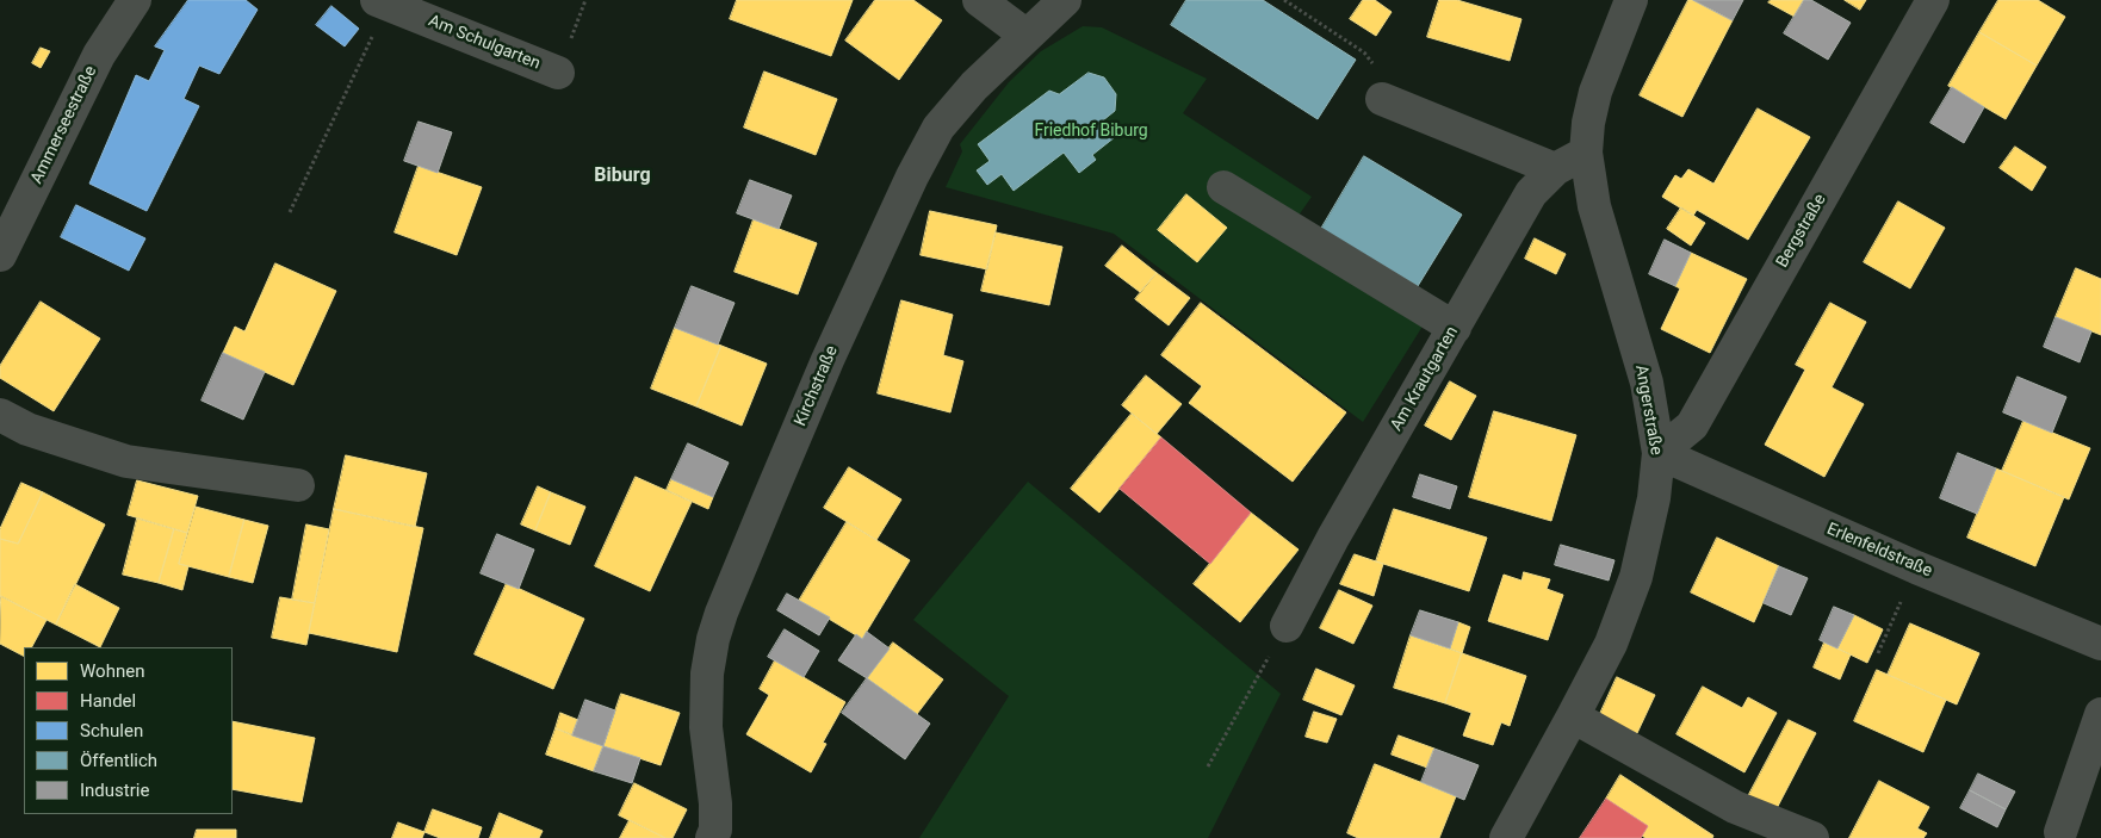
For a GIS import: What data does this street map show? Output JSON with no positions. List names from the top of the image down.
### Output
{
  "streets": {
    "street": [
      "Am Schulgarten",
      "Ammerseestraße",
      "Bergstraße",
      "Am Krautgarten",
      "Kirchstraße",
      "Angerstraße",
      "Erlenfeldstraße"
    ]
  },
  "crossings": [
    ["Bergstraße", "Angerstraße"],
    ["Bergstraße", "Erlenfeldstraße"],
    ["Am Krautgarten", "Angerstraße"],
    ["Angerstraße", "Erlenfeldstraße"]
  ],
  "districts": ["Biburg"],
  "parks": ["Friedhof Biburg"],
  "legend": [
    "Wohnen",
    "Handel",
    "Schulen",
    "Öffentlich",
    "Industrie"
  ]
}
